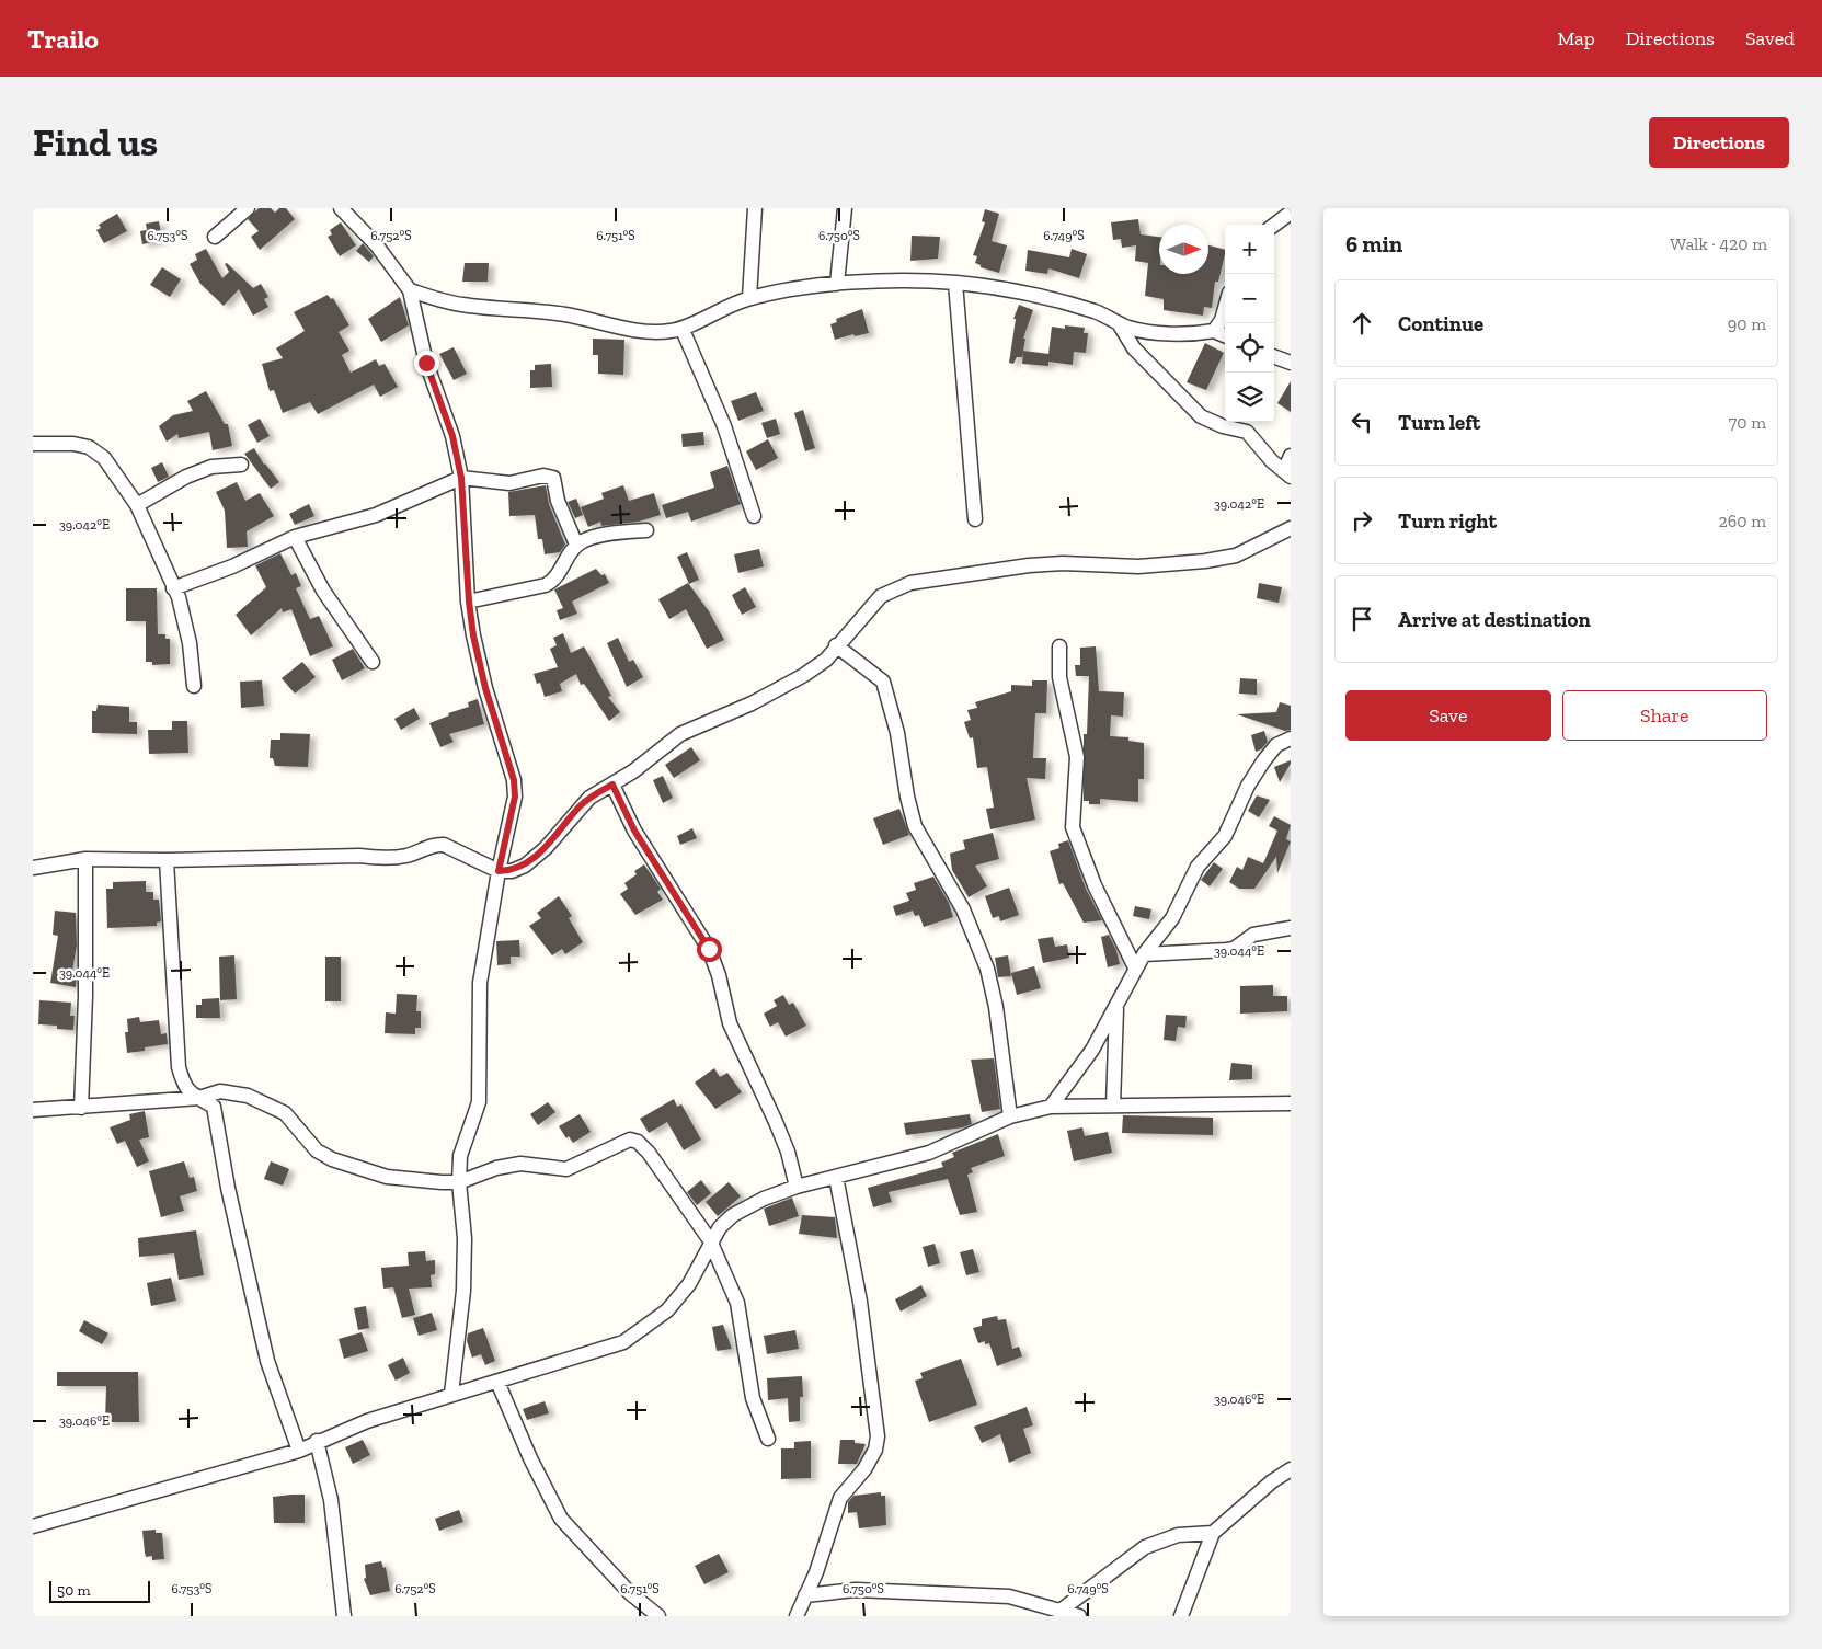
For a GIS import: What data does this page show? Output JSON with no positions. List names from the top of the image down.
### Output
{
  "scale_bar": "50 m",
  "north": "right",
  "page": {
    "header": "Trailo",
    "nav": ["Map", "Directions", "Saved"],
    "buttons": [
      "Directions",
      ["Save", "Share"]
    ],
    "title": "Find us",
    "heading": ["6 min", "Walk · 420 m"],
    "map_buttons": ["+", "−"],
    "list": [
      ["Continue", "90 m"],
      ["Turn left", "70 m"],
      ["Turn right", "260 m"],
      "Arrive at destination"
    ],
    "scale": "50 m"
  },
  "coordinates": [
    "6.753°S",
    "6.752°S",
    "6.751°S",
    "6.750°S",
    "6.749°S",
    "39.042°E",
    "39.044°E",
    "39.046°E"
  ]
}
